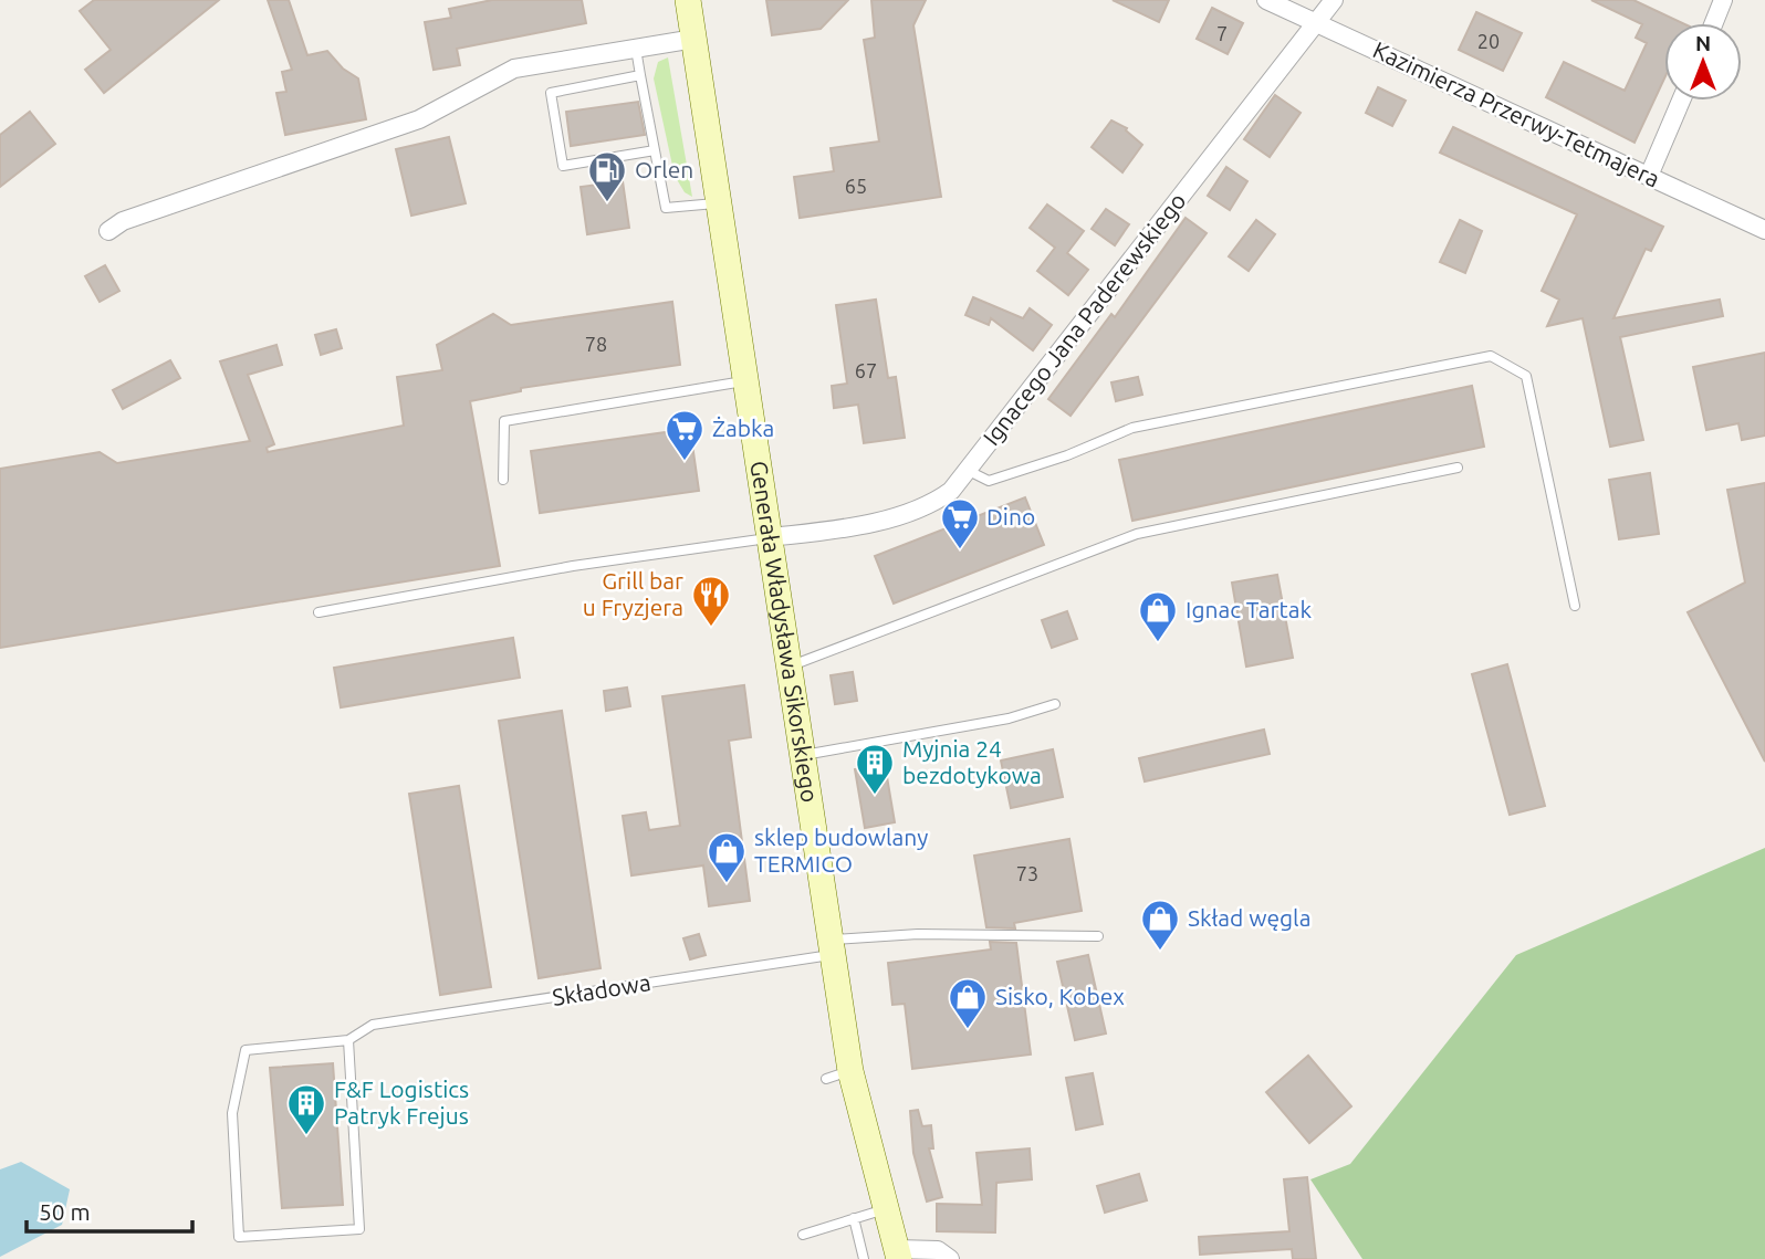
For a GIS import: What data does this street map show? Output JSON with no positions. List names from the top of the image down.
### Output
{
  "streets": {
    "main road": ["Generała Władysława Sikorskiego"],
    "street": ["Kazimierza Przerwy-Tetmajera", "Ignacego Jana Paderewskiego"],
    "lane": ["Składowa"]
  },
  "crossings": [
    ["Kazimierza Przerwy-Tetmajera", "Ignacego Jana Paderewskiego"],
    ["Ignacego Jana Paderewskiego", "Generała Władysława Sikorskiego"],
    ["Generała Władysława Sikorskiego", "Składowa"]
  ],
  "places": {
    "fuel station": ["Orlen"],
    "supermarket": ["Żabka", "Dino"],
    "restaurant": ["Grill bar u Fryzjera"],
    "shop": [
      "Ignac Tartak",
      "sklep budowlany TERMICO",
      "Skład węgla",
      "Sisko, Kobex"
    ],
    "building": ["Myjnia 24 bezdotykowa", "F&F Logistics Patryk Frejus"]
  },
  "house_numbers": [
    "7",
    "20",
    "65",
    "78",
    "67",
    "73"
  ],
  "scale_bar": "50 m",
  "north": "top"
}
